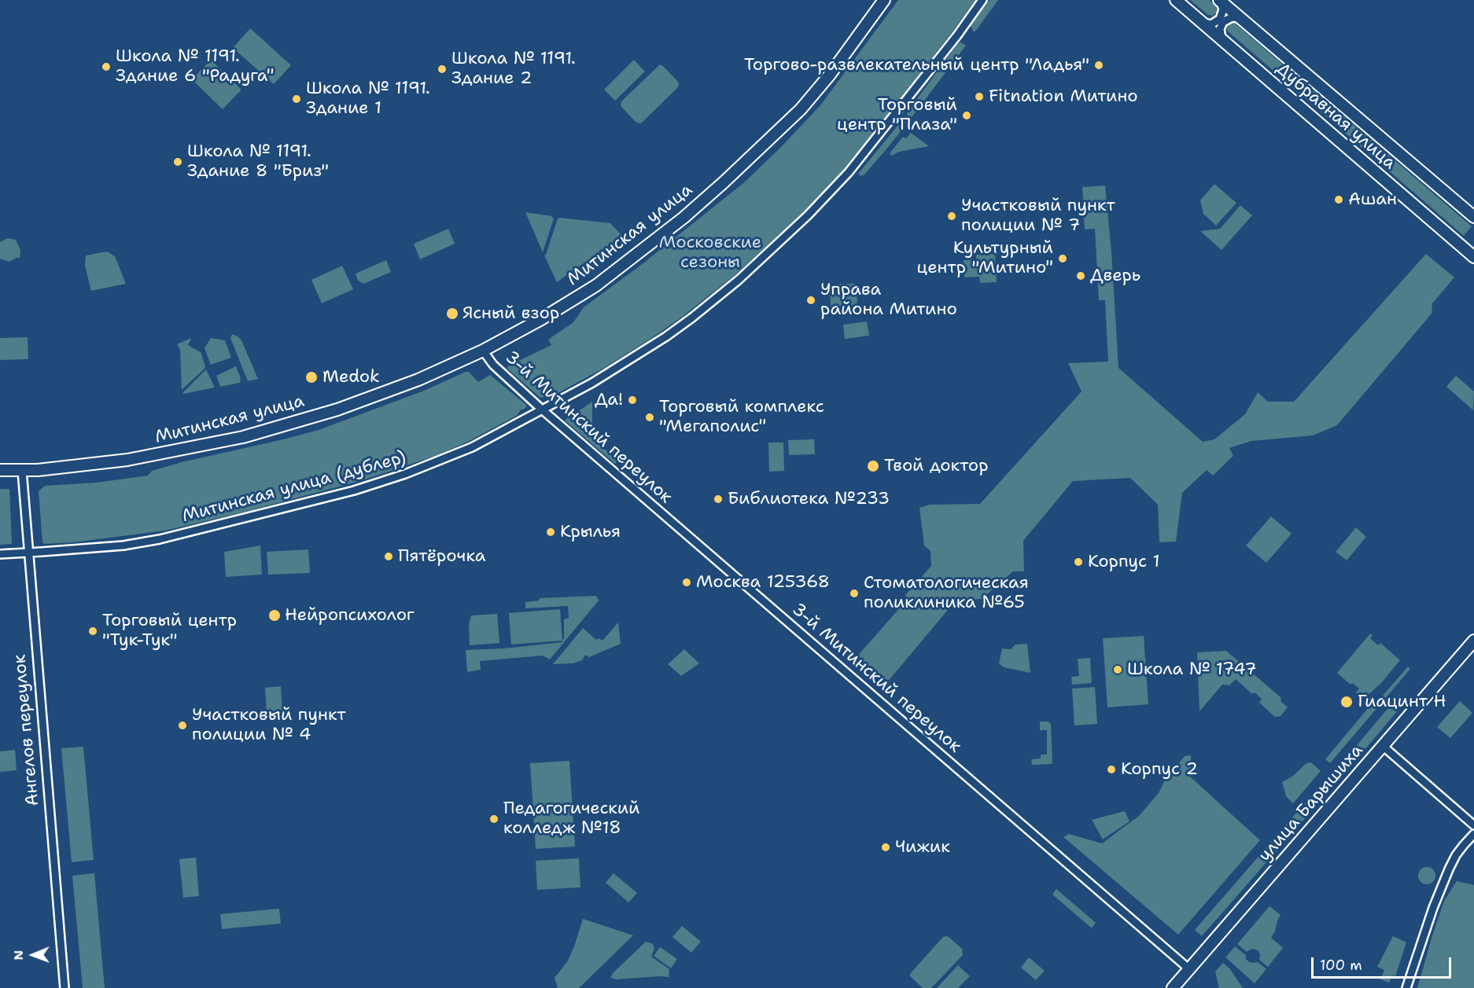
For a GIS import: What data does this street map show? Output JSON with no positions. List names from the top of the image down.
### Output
{
  "streets": {
    "main road": ["Дубравная улица", "Митинская улица", "улица Барышиха"],
    "street": ["3-й Митинский переулок", "Митинская улица (дублер)", "Ангелов переулок"]
  },
  "crossings": [
    ["Митинская улица", "3-й Митинский переулок"],
    ["Митинская улица", "Ангелов переулок"],
    ["3-й Митинский переулок", "Митинская улица (дублер)"],
    ["3-й Митинский переулок", "улица Барышиха"],
    ["Митинская улица (дублер)", "Ангелов переулок"]
  ],
  "parks": ["Московские сезоны"],
  "places": [
    "Торгово-развлекательный центр \"Ладья\"",
    "Школа № 1191. Здание 6 \"Радуга\"",
    "Школа № 1191. Здание 2",
    "Fitnation Митино",
    "Школа № 1191. Здание 1",
    "Торговый центр \"Плаза\"",
    "Школа № 1191. Здание 8 \"Бриз\"",
    "Ашан",
    "Участковый пункт полиции № 7",
    "Культурный центр \"Митино\"",
    "Дверь",
    "Управа района Митино",
    "Ясный взор",
    "Medok",
    "Да!",
    "Торговый комплекс \"Мегаполис\"",
    "Твой доктор",
    "Библиотека №233",
    "Крылья",
    "Пятёрочка",
    "Корпус 1",
    "Москва 125368",
    "Стоматологическая поликлиника №65",
    "Нейропсихолог",
    "Торговый центр \"Тук-Тук\"",
    "Школа № 1747",
    "Гиацинт Н",
    "Участковый пункт полиции № 4",
    "Корпус 2",
    "Педагогический колледж №18",
    "Чижик"
  ],
  "scale_bar": "100 m",
  "north": "left"
}
